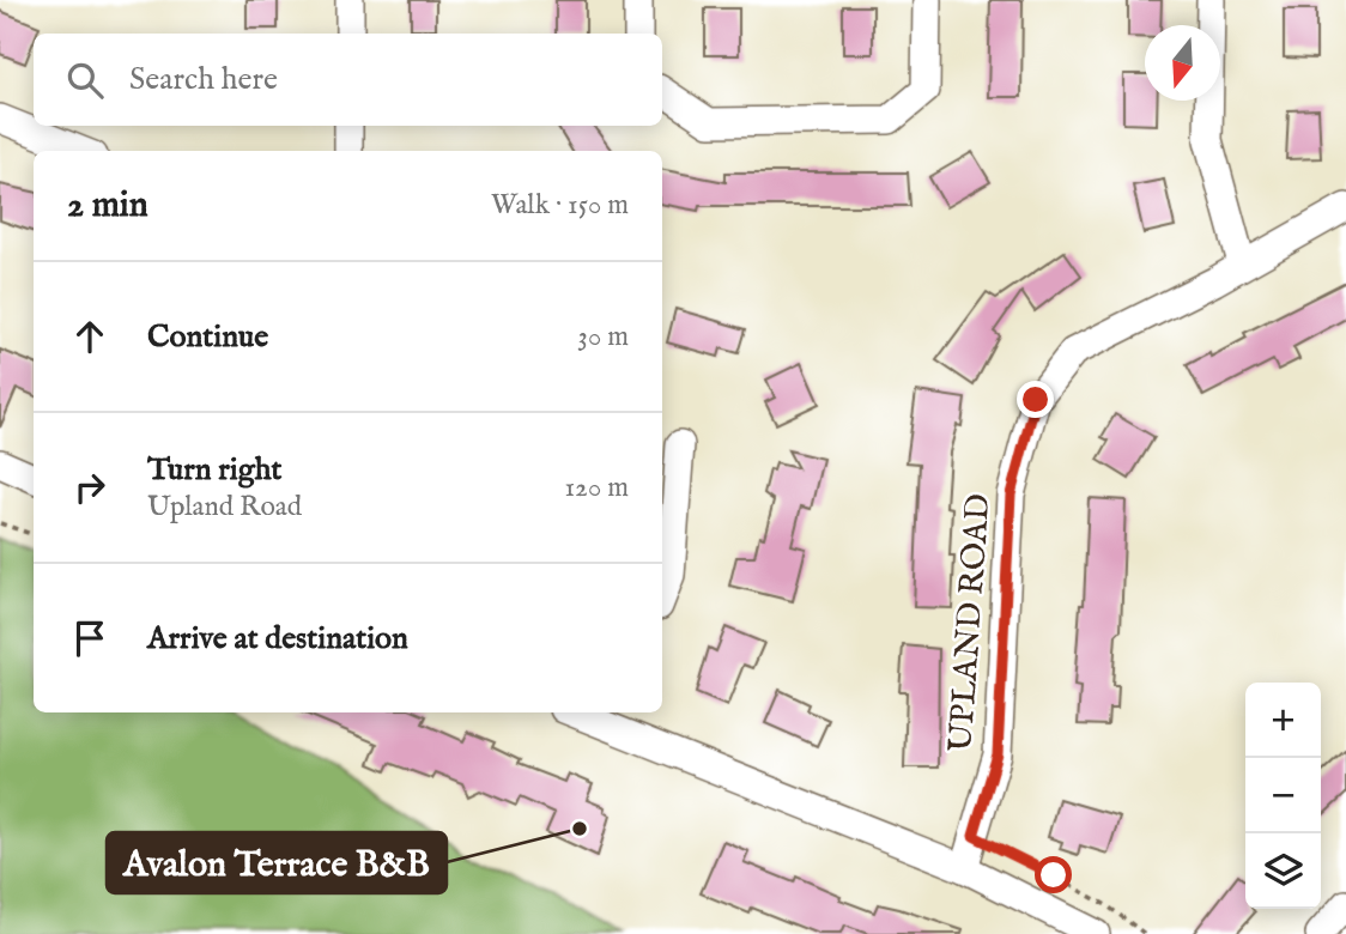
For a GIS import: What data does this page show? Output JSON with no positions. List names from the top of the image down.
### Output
{
  "streets": {
    "street": ["UPLAND ROAD"]
  },
  "places": ["Avalon Terrace B&B"],
  "north": "bottom",
  "page": {
    "search": "Search here",
    "heading": ["2 min", "Walk · 150 m"],
    "list": [
      ["Continue", "30 m"],
      ["Turn right", "Upland Road", "120 m"],
      "Arrive at destination"
    ],
    "map_buttons": ["+", "−"]
  }
}
